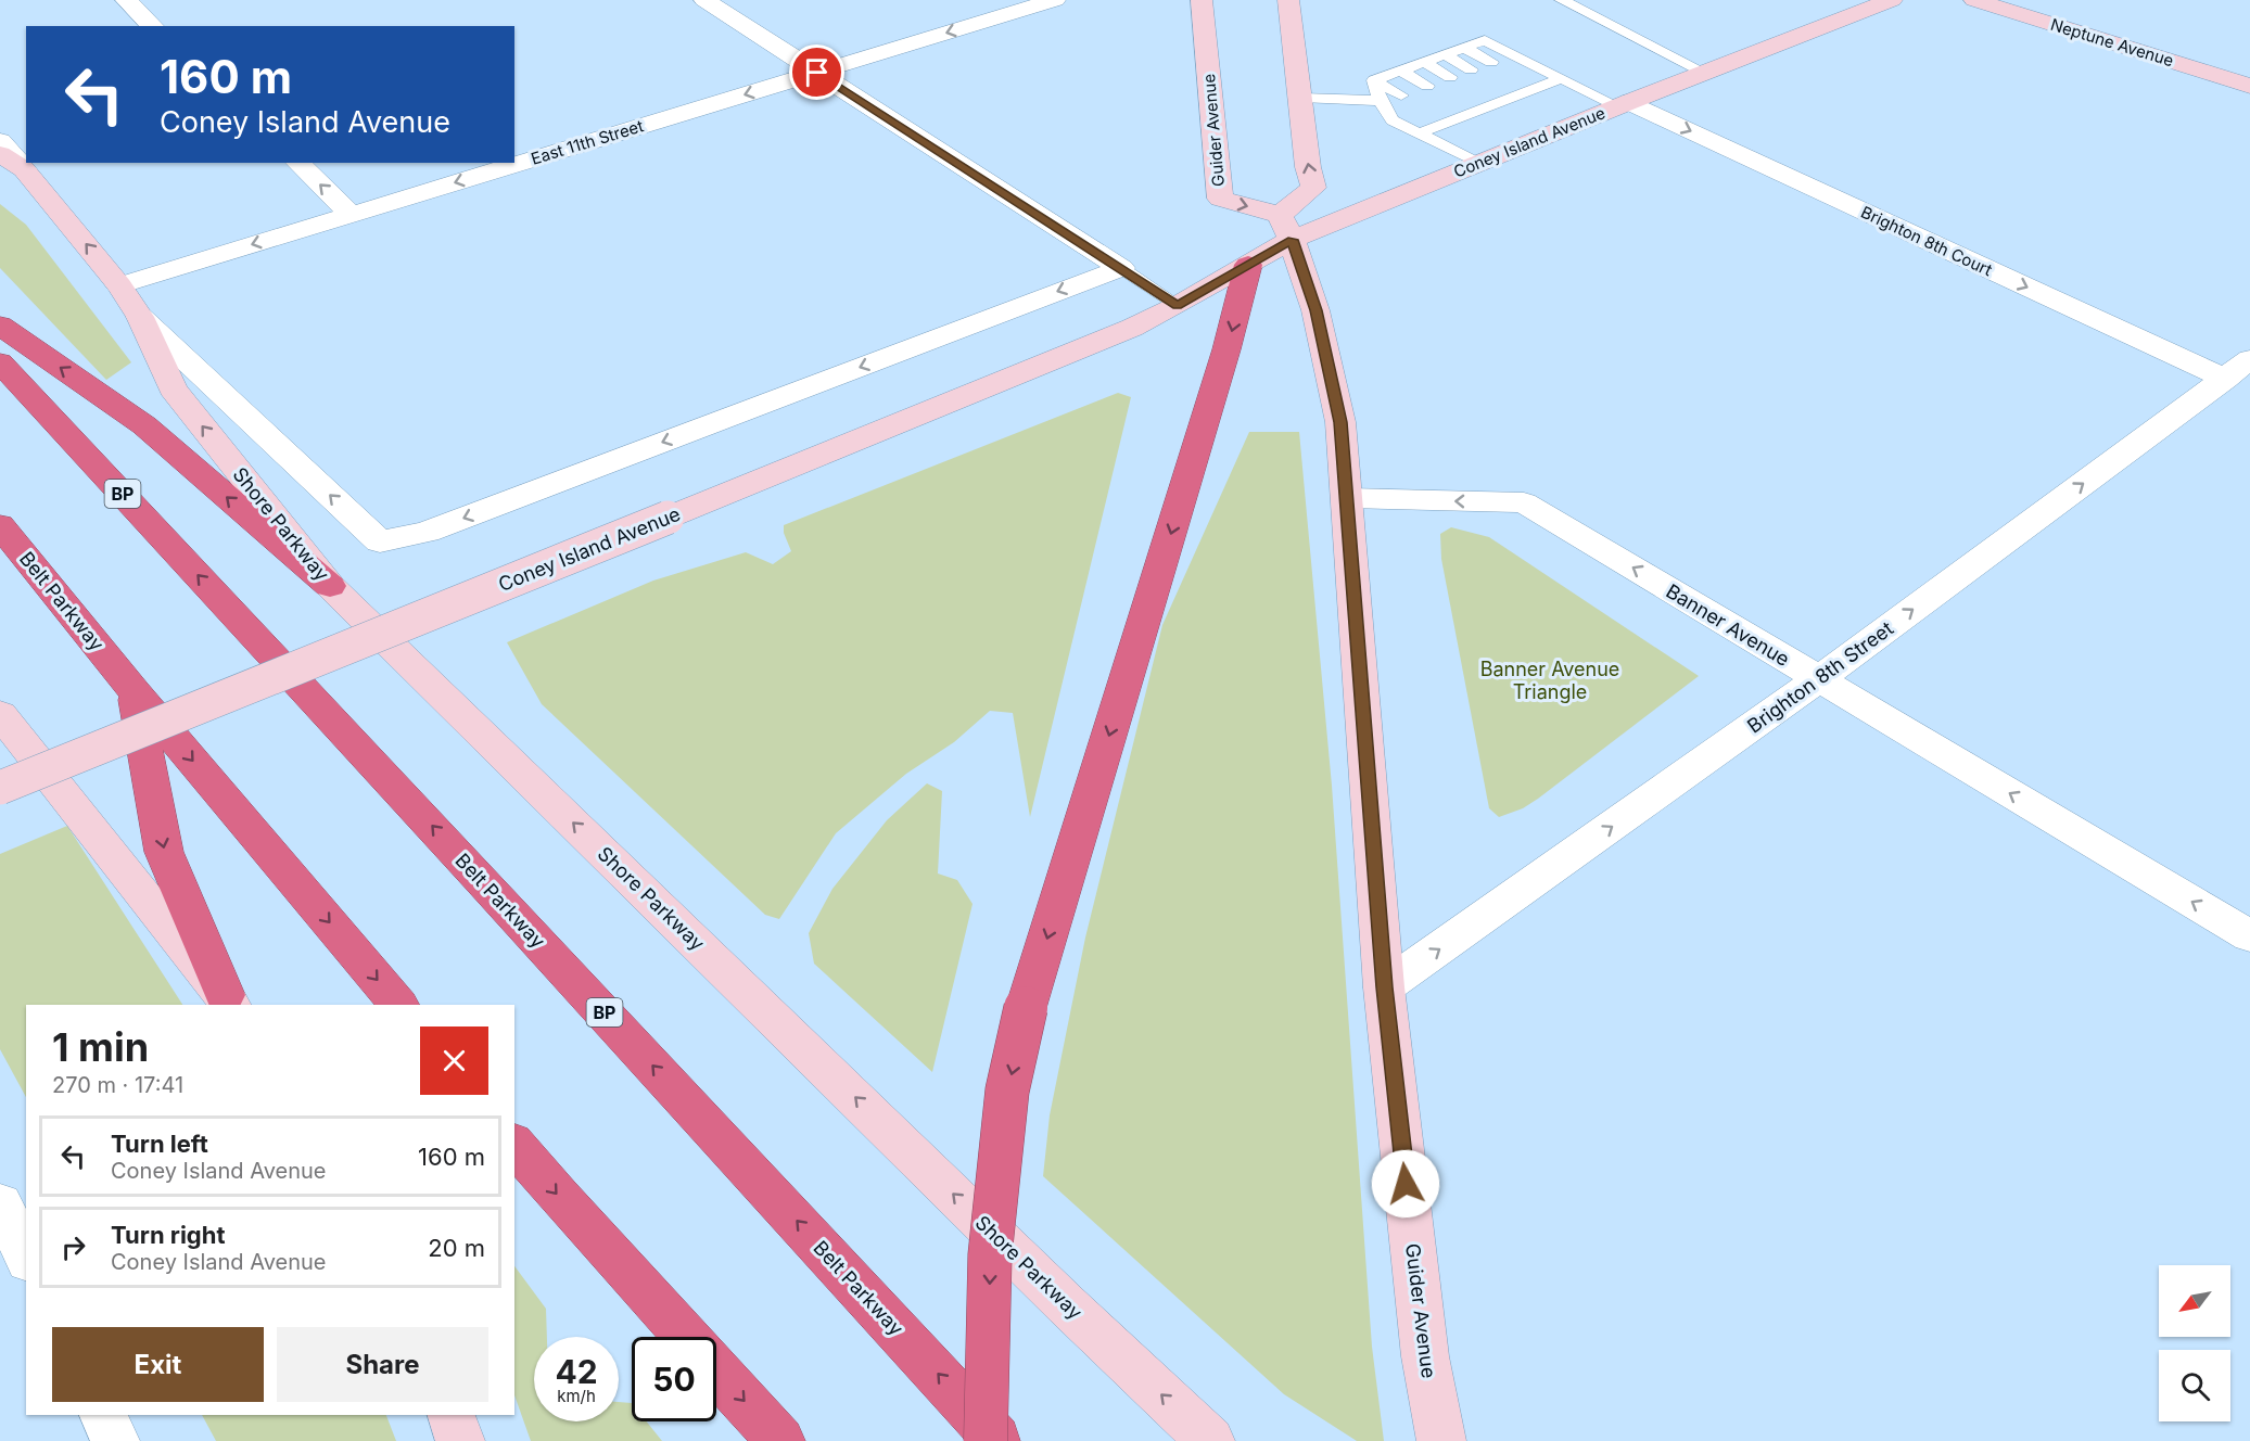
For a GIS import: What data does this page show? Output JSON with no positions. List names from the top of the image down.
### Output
{
  "streets": {
    "highway": ["BP", "Belt Parkway"],
    "main road": [
      "Neptune Avenue",
      "Guider Avenue",
      "Coney Island Avenue",
      "Shore Parkway"
    ],
    "street": [
      "East 11th Street",
      "Brighton 8th Court",
      "Banner Avenue",
      "Brighton 8th Street"
    ]
  },
  "crossings": [
    ["Guider Avenue", "Coney Island Avenue"],
    ["Guider Avenue", "Banner Avenue"],
    ["Guider Avenue", "Brighton 8th Street"],
    ["East 11th Street", "Shore Parkway"],
    ["Coney Island Avenue", "Brighton 8th Court"],
    ["Brighton 8th Court", "Brighton 8th Street"],
    ["Banner Avenue", "Brighton 8th Street"]
  ],
  "one_way": [
    "East 11th Street",
    "Brighton 8th Court",
    "Shore Parkway",
    "Banner Avenue",
    "Brighton 8th Street"
  ],
  "parks": ["Banner Avenue Triangle"],
  "north": "bottom left",
  "page": {
    "turn": ["160 m", "Coney Island Avenue"],
    "heading": ["1 min", "270 m · 17:41"],
    "list": [
      {
        "name": "Turn left",
        "note": "Coney Island Avenue",
        "value": "160 m"
      },
      {
        "name": "Turn right",
        "note": "Coney Island Avenue",
        "value": "20 m"
      }
    ],
    "buttons": ["Exit", "Share"],
    "speed": "42 km/h",
    "limit": "50"
  }
}
